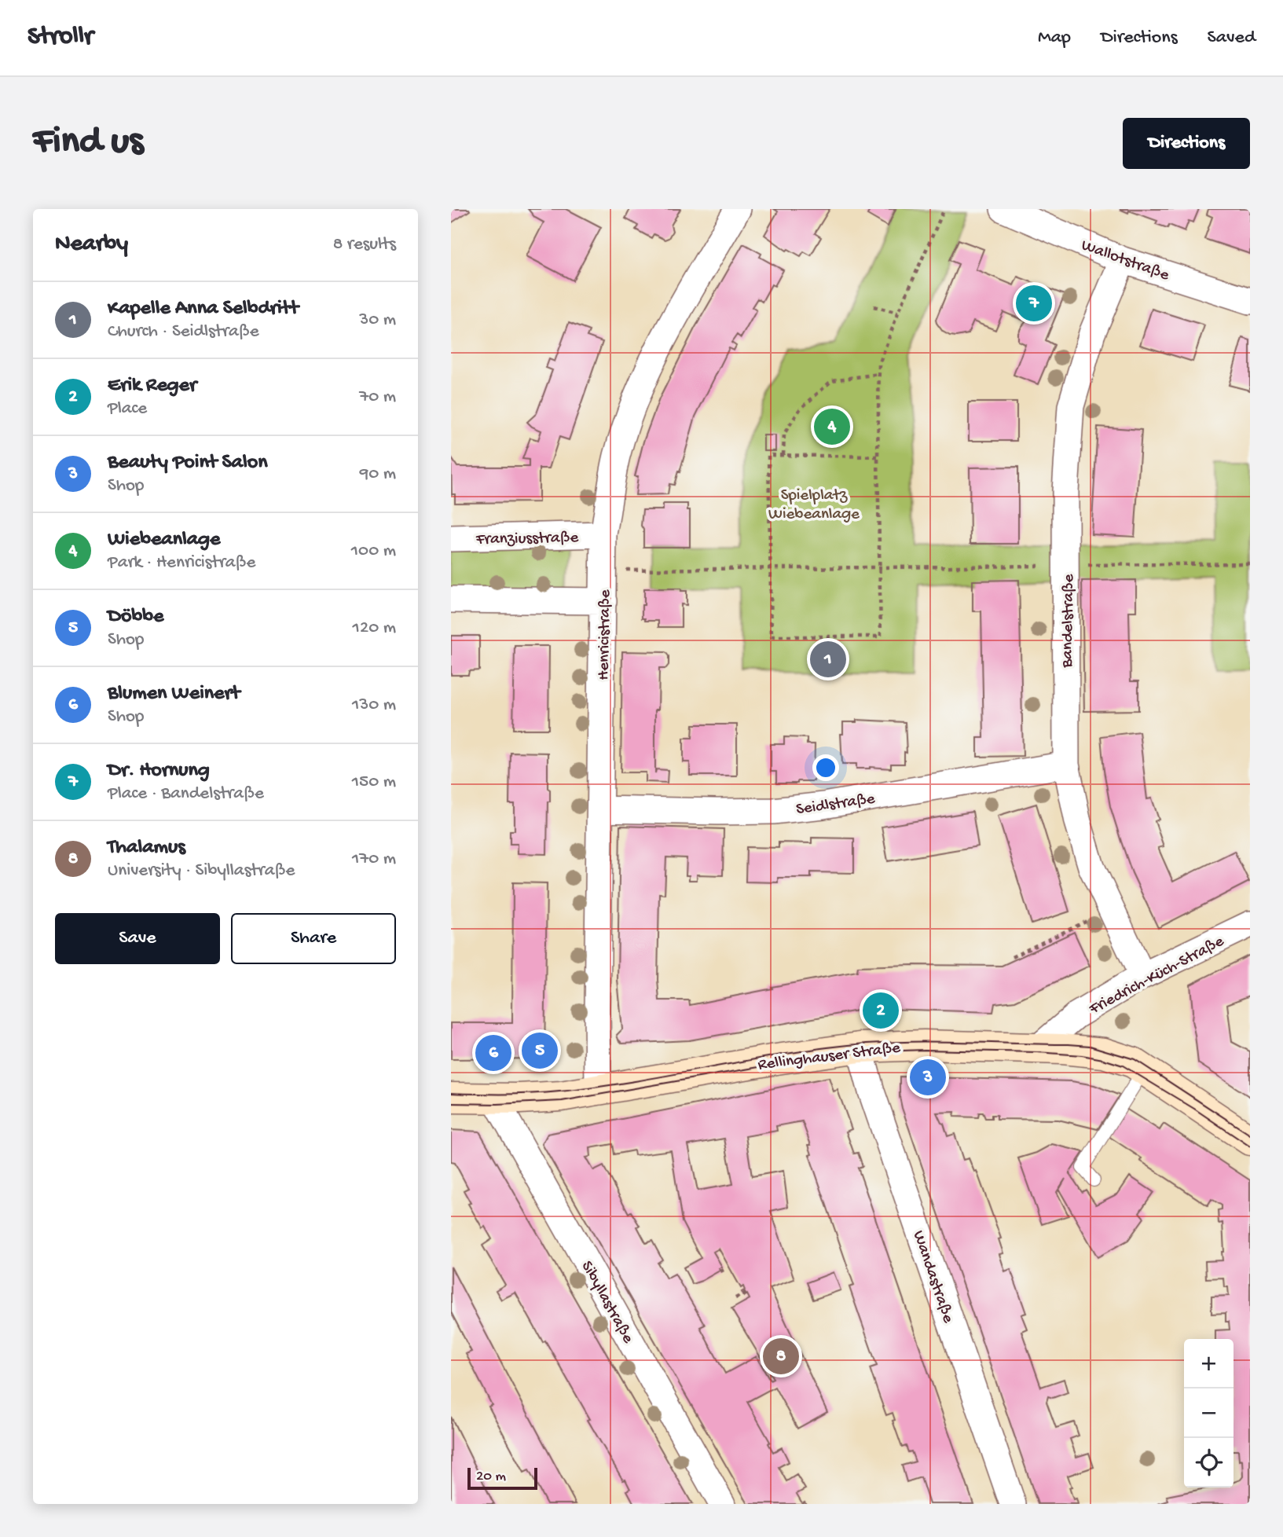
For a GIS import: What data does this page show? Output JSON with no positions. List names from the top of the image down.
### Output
{
  "streets": {
    "main road": ["Rellinghauser Straße"],
    "street": [
      "Wallotstraße",
      "Franziusstraße",
      "Bandelstraße",
      "Henricistraße",
      "Seidlstraße",
      "Friedrich-Küch-Straße",
      "Wandastraße",
      "Sibyllastraße"
    ]
  },
  "crossings": [
    ["Wallotstraße", "Bandelstraße"],
    ["Franziusstraße", "Henricistraße"],
    ["Bandelstraße", "Seidlstraße"],
    ["Bandelstraße", "Friedrich-Küch-Straße"],
    ["Henricistraße", "Seidlstraße"],
    ["Henricistraße", "Rellinghauser Straße"],
    ["Friedrich-Küch-Straße", "Rellinghauser Straße"],
    ["Rellinghauser Straße", "Wandastraße"],
    ["Rellinghauser Straße", "Sibyllastraße"]
  ],
  "parks": ["Spielplatz Wiebeanlage"],
  "scale_bar": "20 m",
  "page": {
    "header": "Strollr",
    "nav": ["Map", "Directions", "Saved"],
    "buttons": [
      "Directions",
      ["Save", "Share"]
    ],
    "title": "Find us",
    "heading": ["Nearby", "8 results"],
    "list": [
      {
        "mark": "1",
        "name": "Kapelle Anna Selbdritt",
        "note": "Church · Seidlstraße",
        "value": "30 m"
      },
      {
        "mark": "2",
        "name": "Erik Reger",
        "note": "Place",
        "value": "70 m"
      },
      {
        "mark": "3",
        "name": "Beauty Point Salon",
        "note": "Shop",
        "value": "90 m"
      },
      {
        "mark": "4",
        "name": "Wiebeanlage",
        "note": "Park · Henricistraße",
        "value": "100 m"
      },
      {
        "mark": "5",
        "name": "Döbbe",
        "note": "Shop",
        "value": "120 m"
      },
      {
        "mark": "6",
        "name": "Blumen Weinert",
        "note": "Shop",
        "value": "130 m"
      },
      {
        "mark": "7",
        "name": "Dr. Hornung",
        "note": "Place · Bandelstraße",
        "value": "150 m"
      },
      {
        "mark": "8",
        "name": "Thalamus",
        "note": "University · Sibyllastraße",
        "value": "170 m"
      }
    ],
    "pins": [
      "7",
      "4",
      "1",
      "2",
      "5",
      "6",
      "3",
      "8"
    ],
    "map_buttons": ["+", "−"],
    "scale": "20 m"
  }
}
